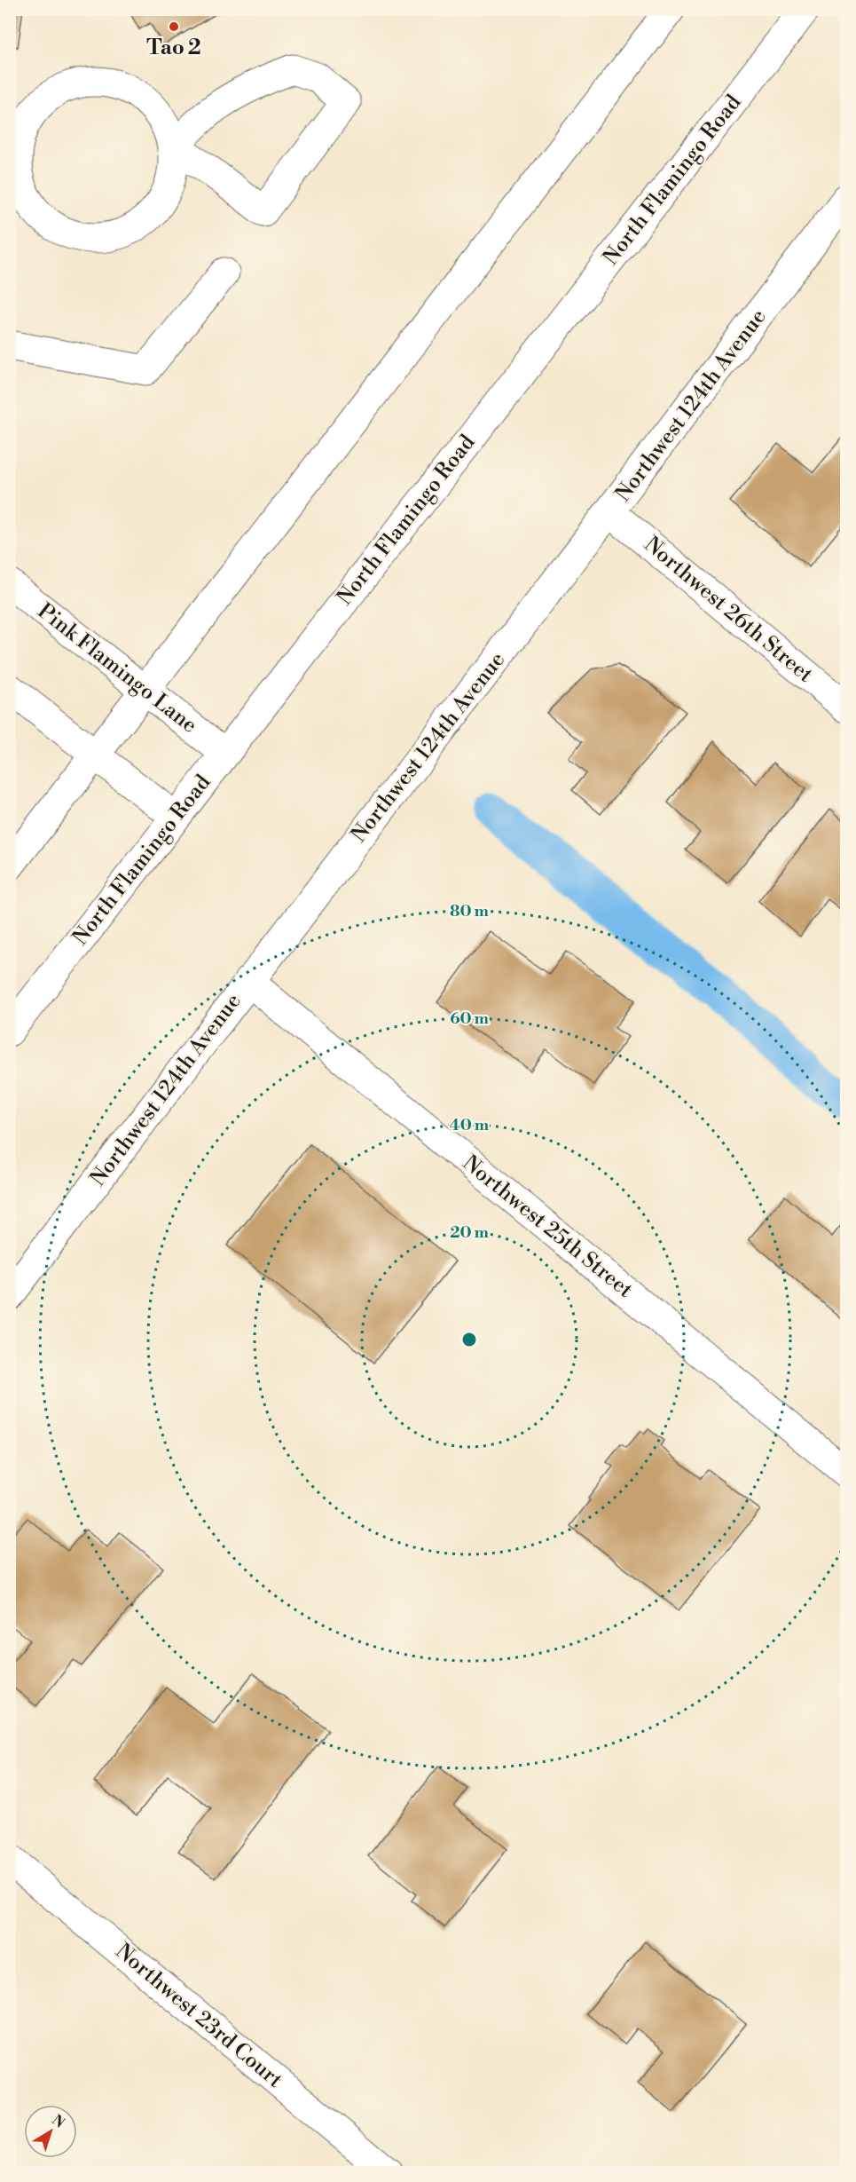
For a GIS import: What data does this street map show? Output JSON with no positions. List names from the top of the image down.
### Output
{
  "streets": {
    "main road": [
      "North Flamingo Road",
      "Northwest 124th Avenue",
      "Northwest 26th Street",
      "Pink Flamingo Lane",
      "Northwest 25th Street",
      "Northwest 23rd Court"
    ]
  },
  "crossings": [
    ["North Flamingo Road", "Pink Flamingo Lane"],
    ["Northwest 124th Avenue", "Northwest 26th Street"],
    ["Northwest 124th Avenue", "Northwest 25th Street"]
  ],
  "places": ["Tao 2"],
  "north": "top right",
  "rings": [
    "80 m",
    "60 m",
    "40 m",
    "20 m"
  ]
}
